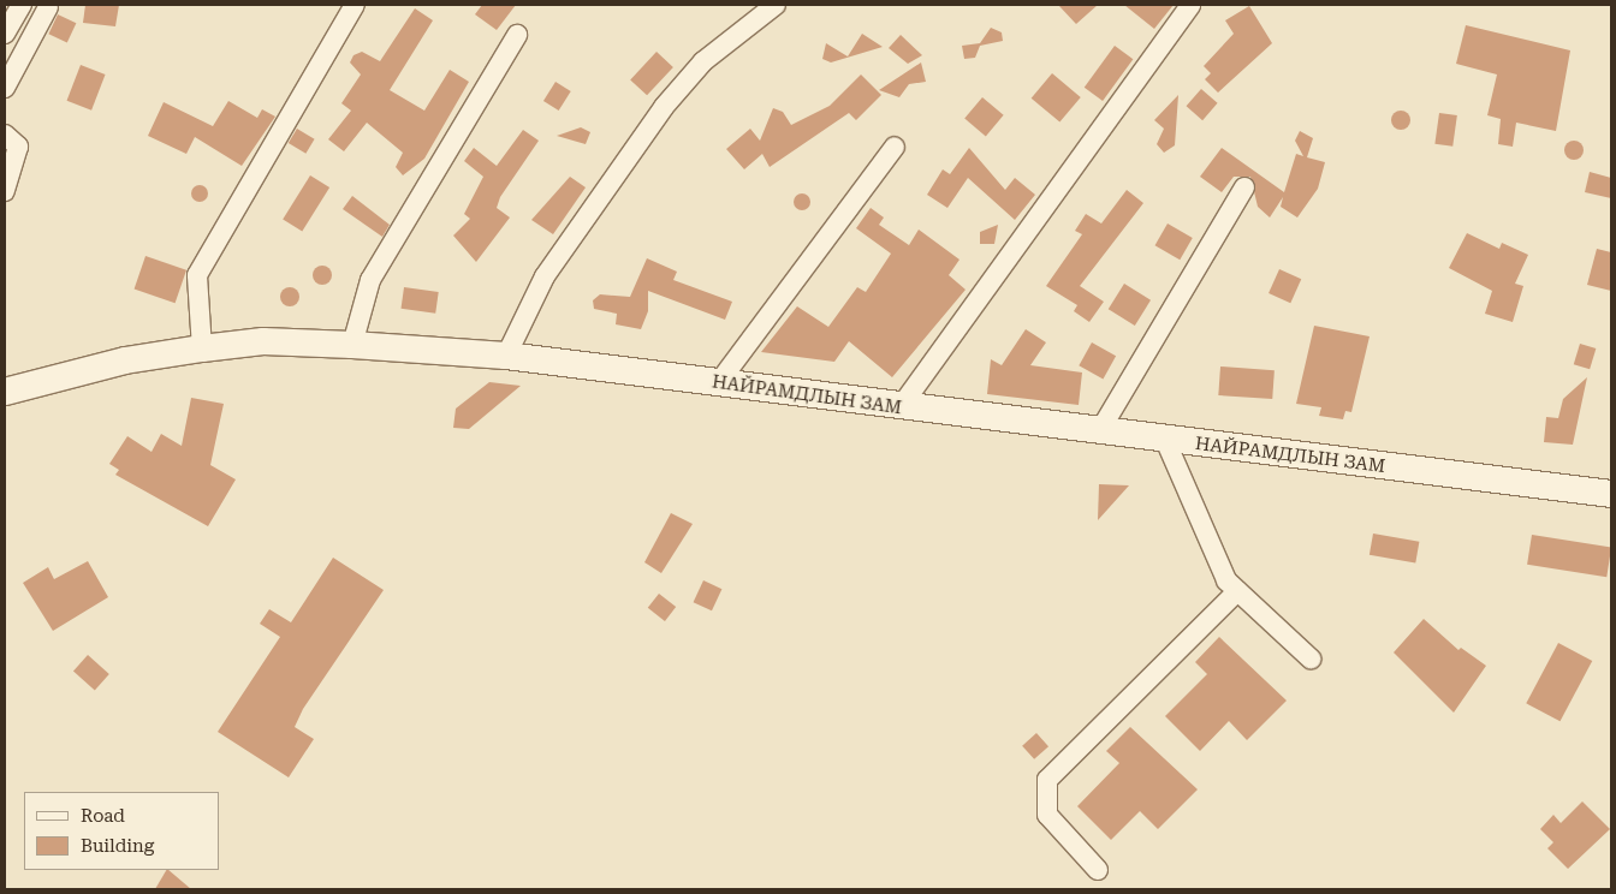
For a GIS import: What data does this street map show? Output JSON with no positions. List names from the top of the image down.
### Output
{
  "streets": {
    "main road": ["НАЙРАМДЛЫН ЗАМ"]
  },
  "legend": ["Road", "Building"]
}
